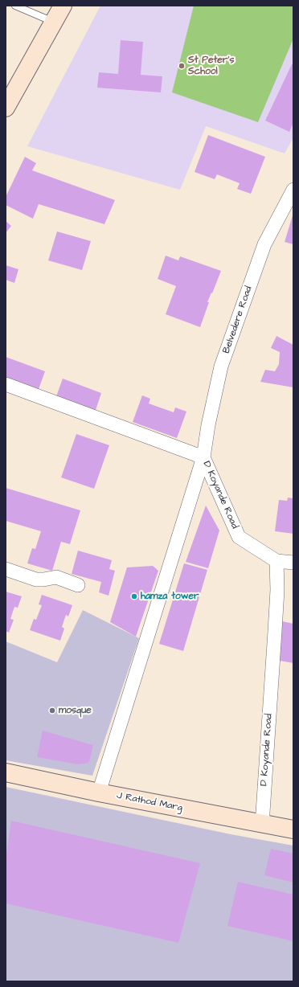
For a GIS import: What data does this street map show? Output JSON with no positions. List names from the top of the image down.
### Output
{
  "streets": {
    "street": ["Belvedere Road", "D Koyande Road", "J Rathod Marg"]
  },
  "crossings": [
    ["Belvedere Road", "D Koyande Road"],
    ["D Koyande Road", "J Rathod Marg"]
  ],
  "places": ["St Peter's School", "hamza tower", "mosque"]
}
